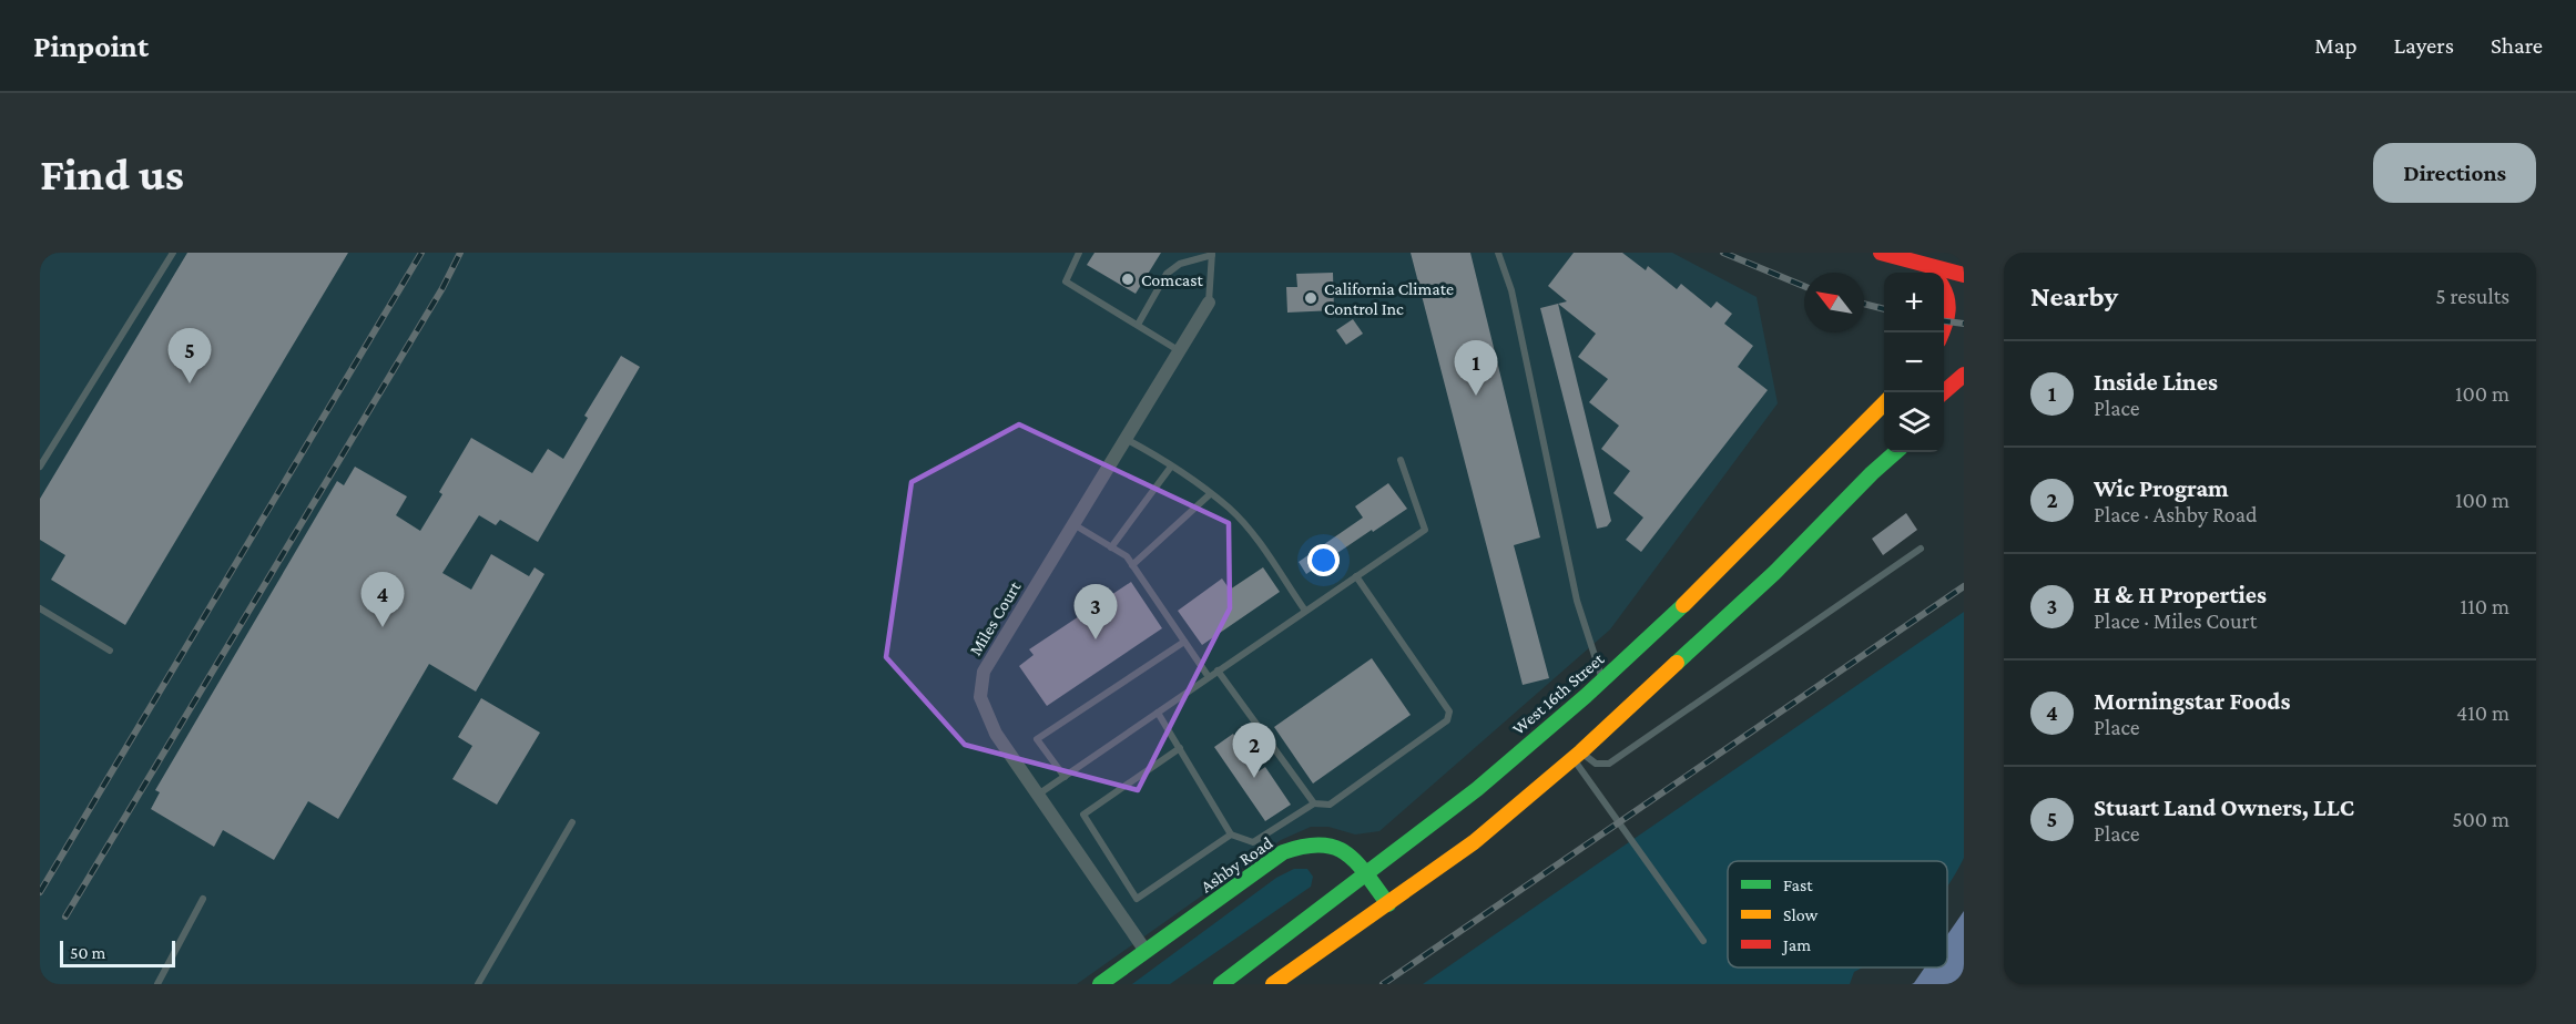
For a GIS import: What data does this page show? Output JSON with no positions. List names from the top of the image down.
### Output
{
  "streets": {
    "main road": ["West 16th Street", "Ashby Road"],
    "street": ["Miles Court"]
  },
  "crossings": [
    ["Miles Court", "Ashby Road"],
    ["West 16th Street", "Ashby Road"]
  ],
  "places": ["Comcast", "California Climate Control Inc"],
  "legend": ["Fast", "Slow", "Jam"],
  "scale_bar": "50 m",
  "north": "top left",
  "page": {
    "header": "Pinpoint",
    "nav": ["Map", "Layers", "Share"],
    "buttons": "Directions",
    "title": "Find us",
    "heading": ["Nearby", "5 results"],
    "map_buttons": ["+", "−"],
    "pins": [
      "5",
      "1",
      "4",
      "3",
      "2"
    ],
    "list": [
      {
        "mark": "1",
        "name": "Inside Lines",
        "note": "Place",
        "value": "100 m"
      },
      {
        "mark": "2",
        "name": "Wic Program",
        "note": "Place · Ashby Road",
        "value": "100 m"
      },
      {
        "mark": "3",
        "name": "H & H Properties",
        "note": "Place · Miles Court",
        "value": "110 m"
      },
      {
        "mark": "4",
        "name": "Morningstar Foods",
        "note": "Place",
        "value": "410 m"
      },
      {
        "mark": "5",
        "name": "Stuart Land Owners, LLC",
        "note": "Place",
        "value": "500 m"
      }
    ],
    "scale": "50 m"
  }
}
